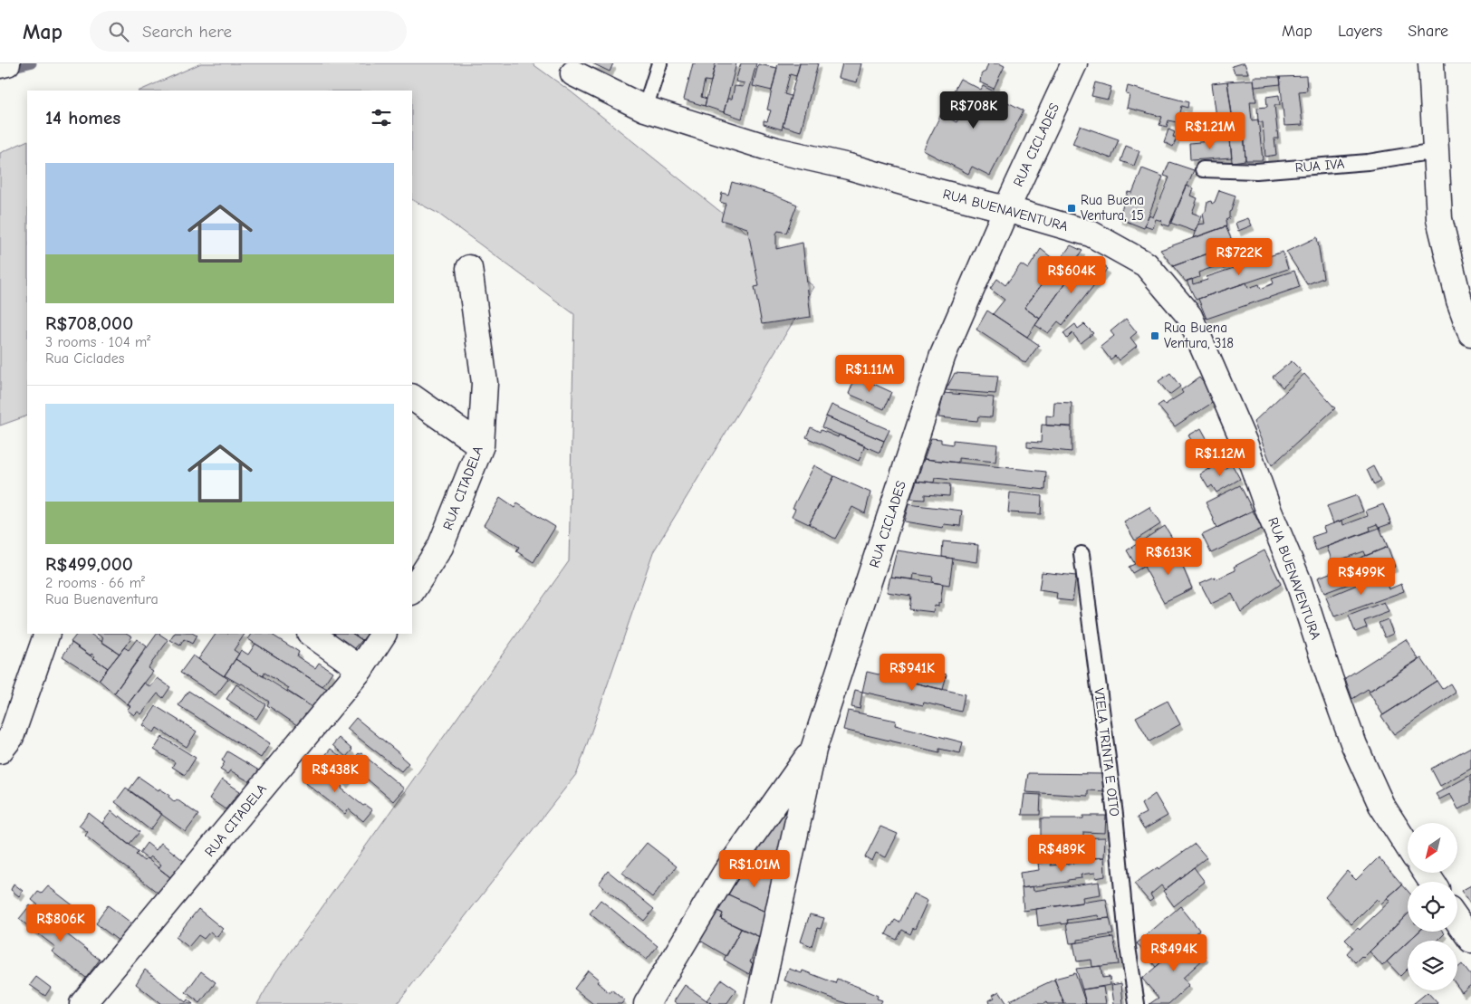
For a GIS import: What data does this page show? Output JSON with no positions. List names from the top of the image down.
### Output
{
  "streets": {
    "street": ["RUA CICLADES", "RUA BUENAVENTURA", "RUA CITADELA"],
    "lane": ["RUA IVA", "VIELA TRINTA E OITO"]
  },
  "crossings": [
    ["RUA CICLADES", "RUA BUENAVENTURA"]
  ],
  "places": {
    "transit": ["Rua Buena Ventura, 15", "Rua Buena Ventura, 318"]
  },
  "north": "bottom left",
  "page": {
    "header": "Map",
    "search": "Search here",
    "nav": ["Map", "Layers", "Share"],
    "heading": "14 homes",
    "price": [
      "R$708K",
      "R$1.21M",
      "R$722K",
      "R$604K",
      "R$1.11M",
      "R$1.12M",
      "R$613K",
      "R$499K",
      "R$941K",
      "R$438K",
      "R$489K",
      "R$1.01M",
      "R$806K",
      "R$494K"
    ],
    "list": [
      {
        "name": "R$708,000",
        "note": "3 rooms · 104 m² · Rua Ciclades"
      },
      {
        "name": "R$499,000",
        "note": "2 rooms · 66 m² · Rua Buenaventura"
      }
    ]
  }
}
